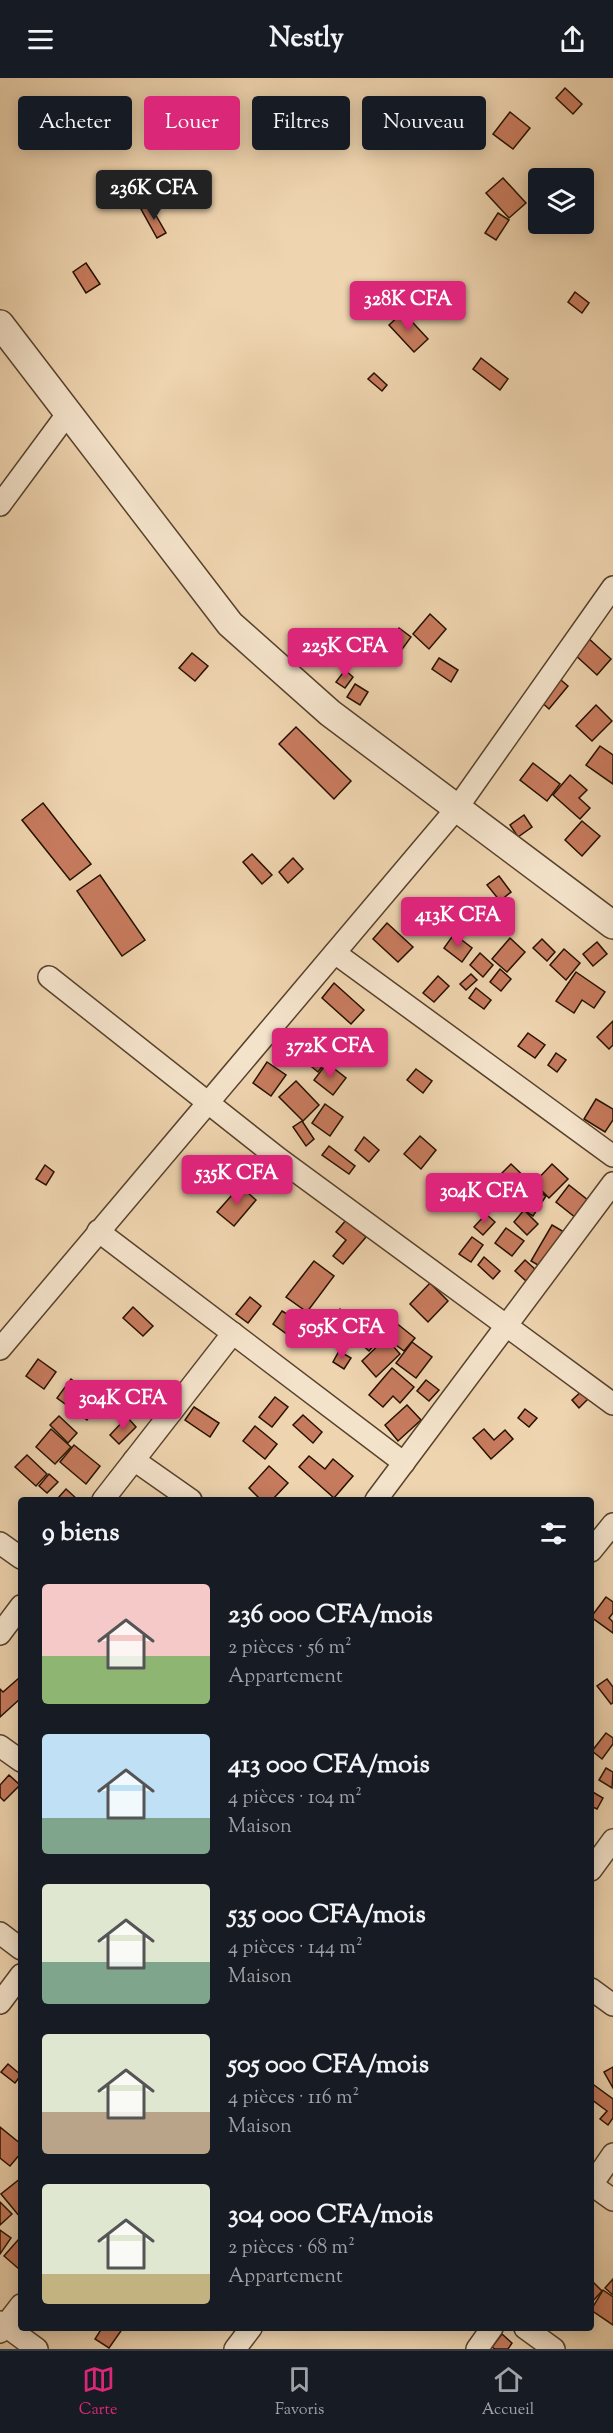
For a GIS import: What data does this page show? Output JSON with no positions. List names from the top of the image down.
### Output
{
  "page": {
    "header": "Nestly",
    "chip": [
      "Acheter",
      "Louer",
      "Filtres",
      "Nouveau"
    ],
    "price": [
      "236K CFA",
      "328K CFA",
      "225K CFA",
      "413K CFA",
      "372K CFA",
      "535K CFA",
      "304K CFA",
      "505K CFA",
      "304K CFA"
    ],
    "heading": "9 biens",
    "list": [
      {
        "name": "236 000 CFA/mois",
        "note": "2 pièces · 56 m² · Appartement"
      },
      {
        "name": "413 000 CFA/mois",
        "note": "4 pièces · 104 m² · Maison"
      },
      {
        "name": "535 000 CFA/mois",
        "note": "4 pièces · 144 m² · Maison"
      },
      {
        "name": "505 000 CFA/mois",
        "note": "4 pièces · 116 m² · Maison"
      },
      {
        "name": "304 000 CFA/mois",
        "note": "2 pièces · 68 m² · Appartement"
      }
    ],
    "tabs": ["Carte", "Favoris", "Accueil"]
  }
}
